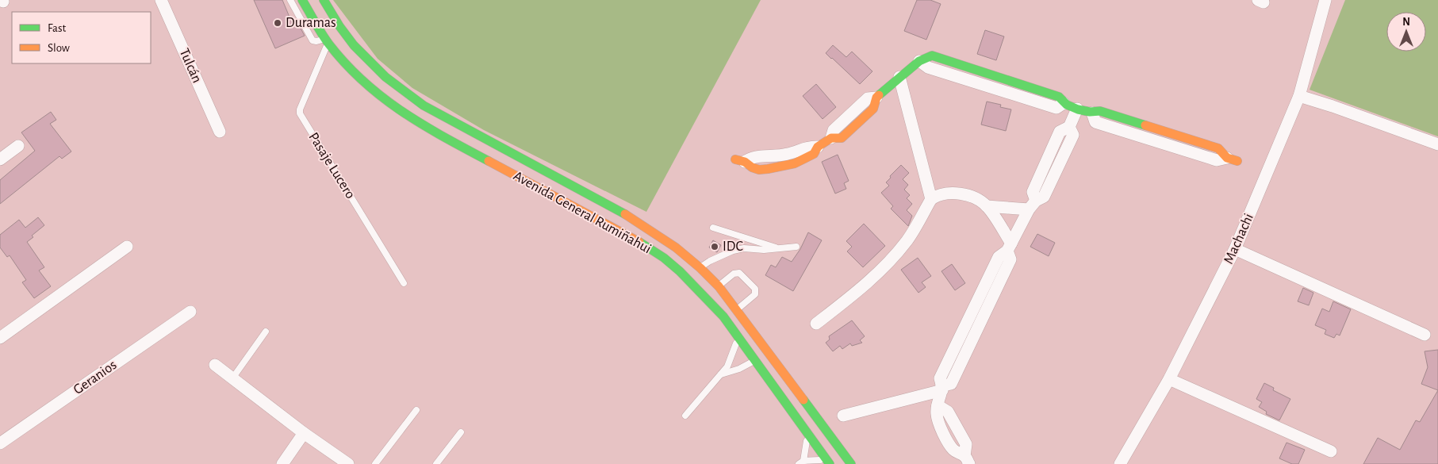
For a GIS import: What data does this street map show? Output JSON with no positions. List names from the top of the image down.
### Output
{
  "streets": {
    "main road": ["Avenida General Rumiñahui"],
    "street": ["Tulcán", "Machachi", "Geranios"],
    "lane": ["Pasaje Lucero"]
  },
  "crossings": [
    ["Pasaje Lucero", "Avenida General Rumiñahui"]
  ],
  "places": ["Duramas", "IDC"],
  "legend": ["Fast", "Slow"],
  "north": "top"
}
